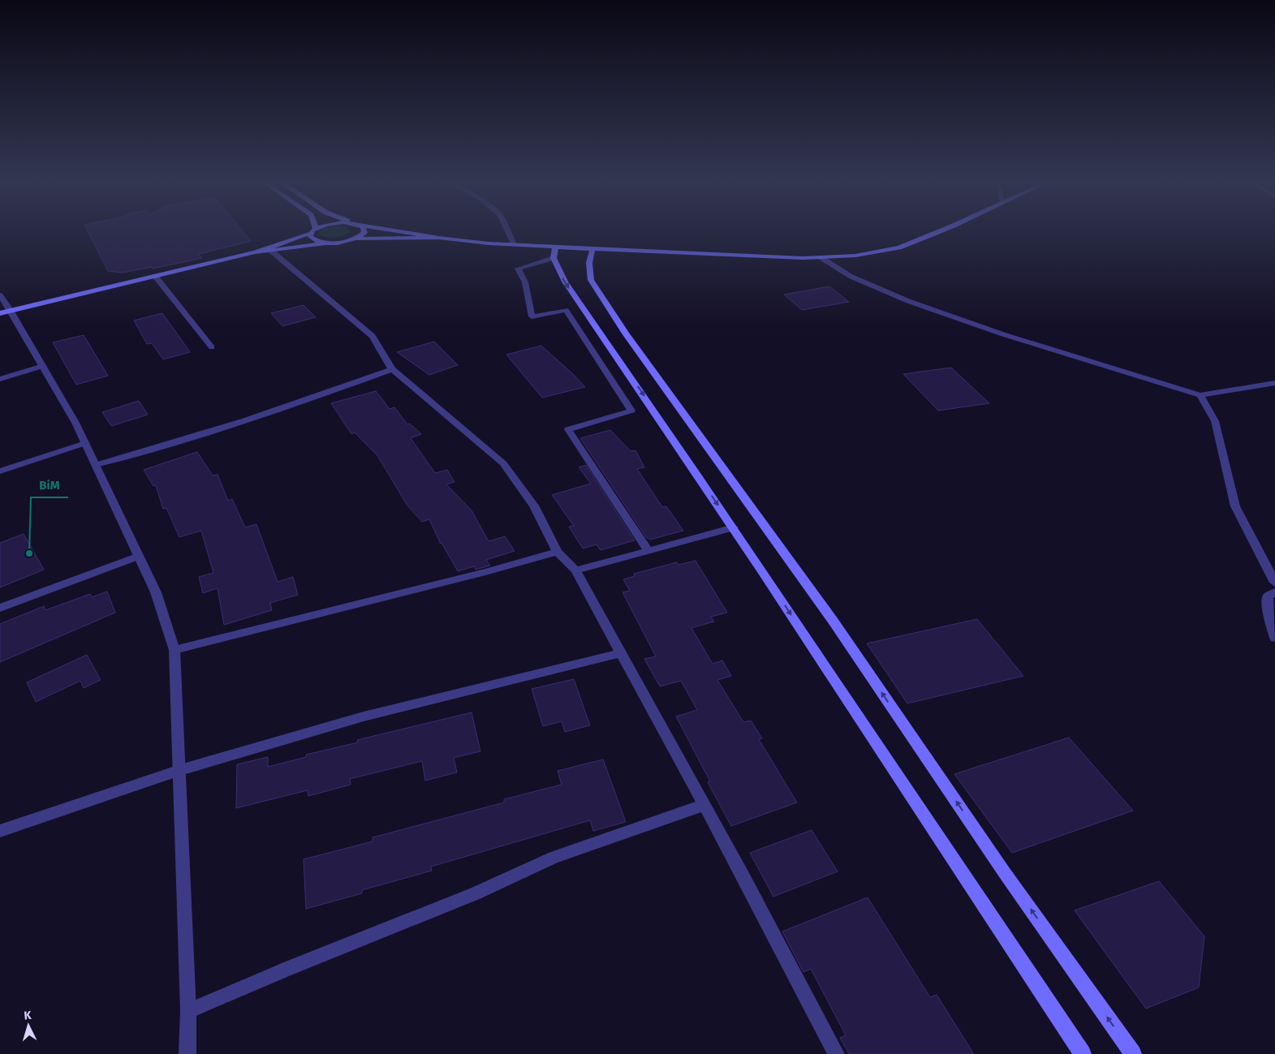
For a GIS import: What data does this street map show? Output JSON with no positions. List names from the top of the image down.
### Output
{
  "places": ["BiM"],
  "north": "top"
}
